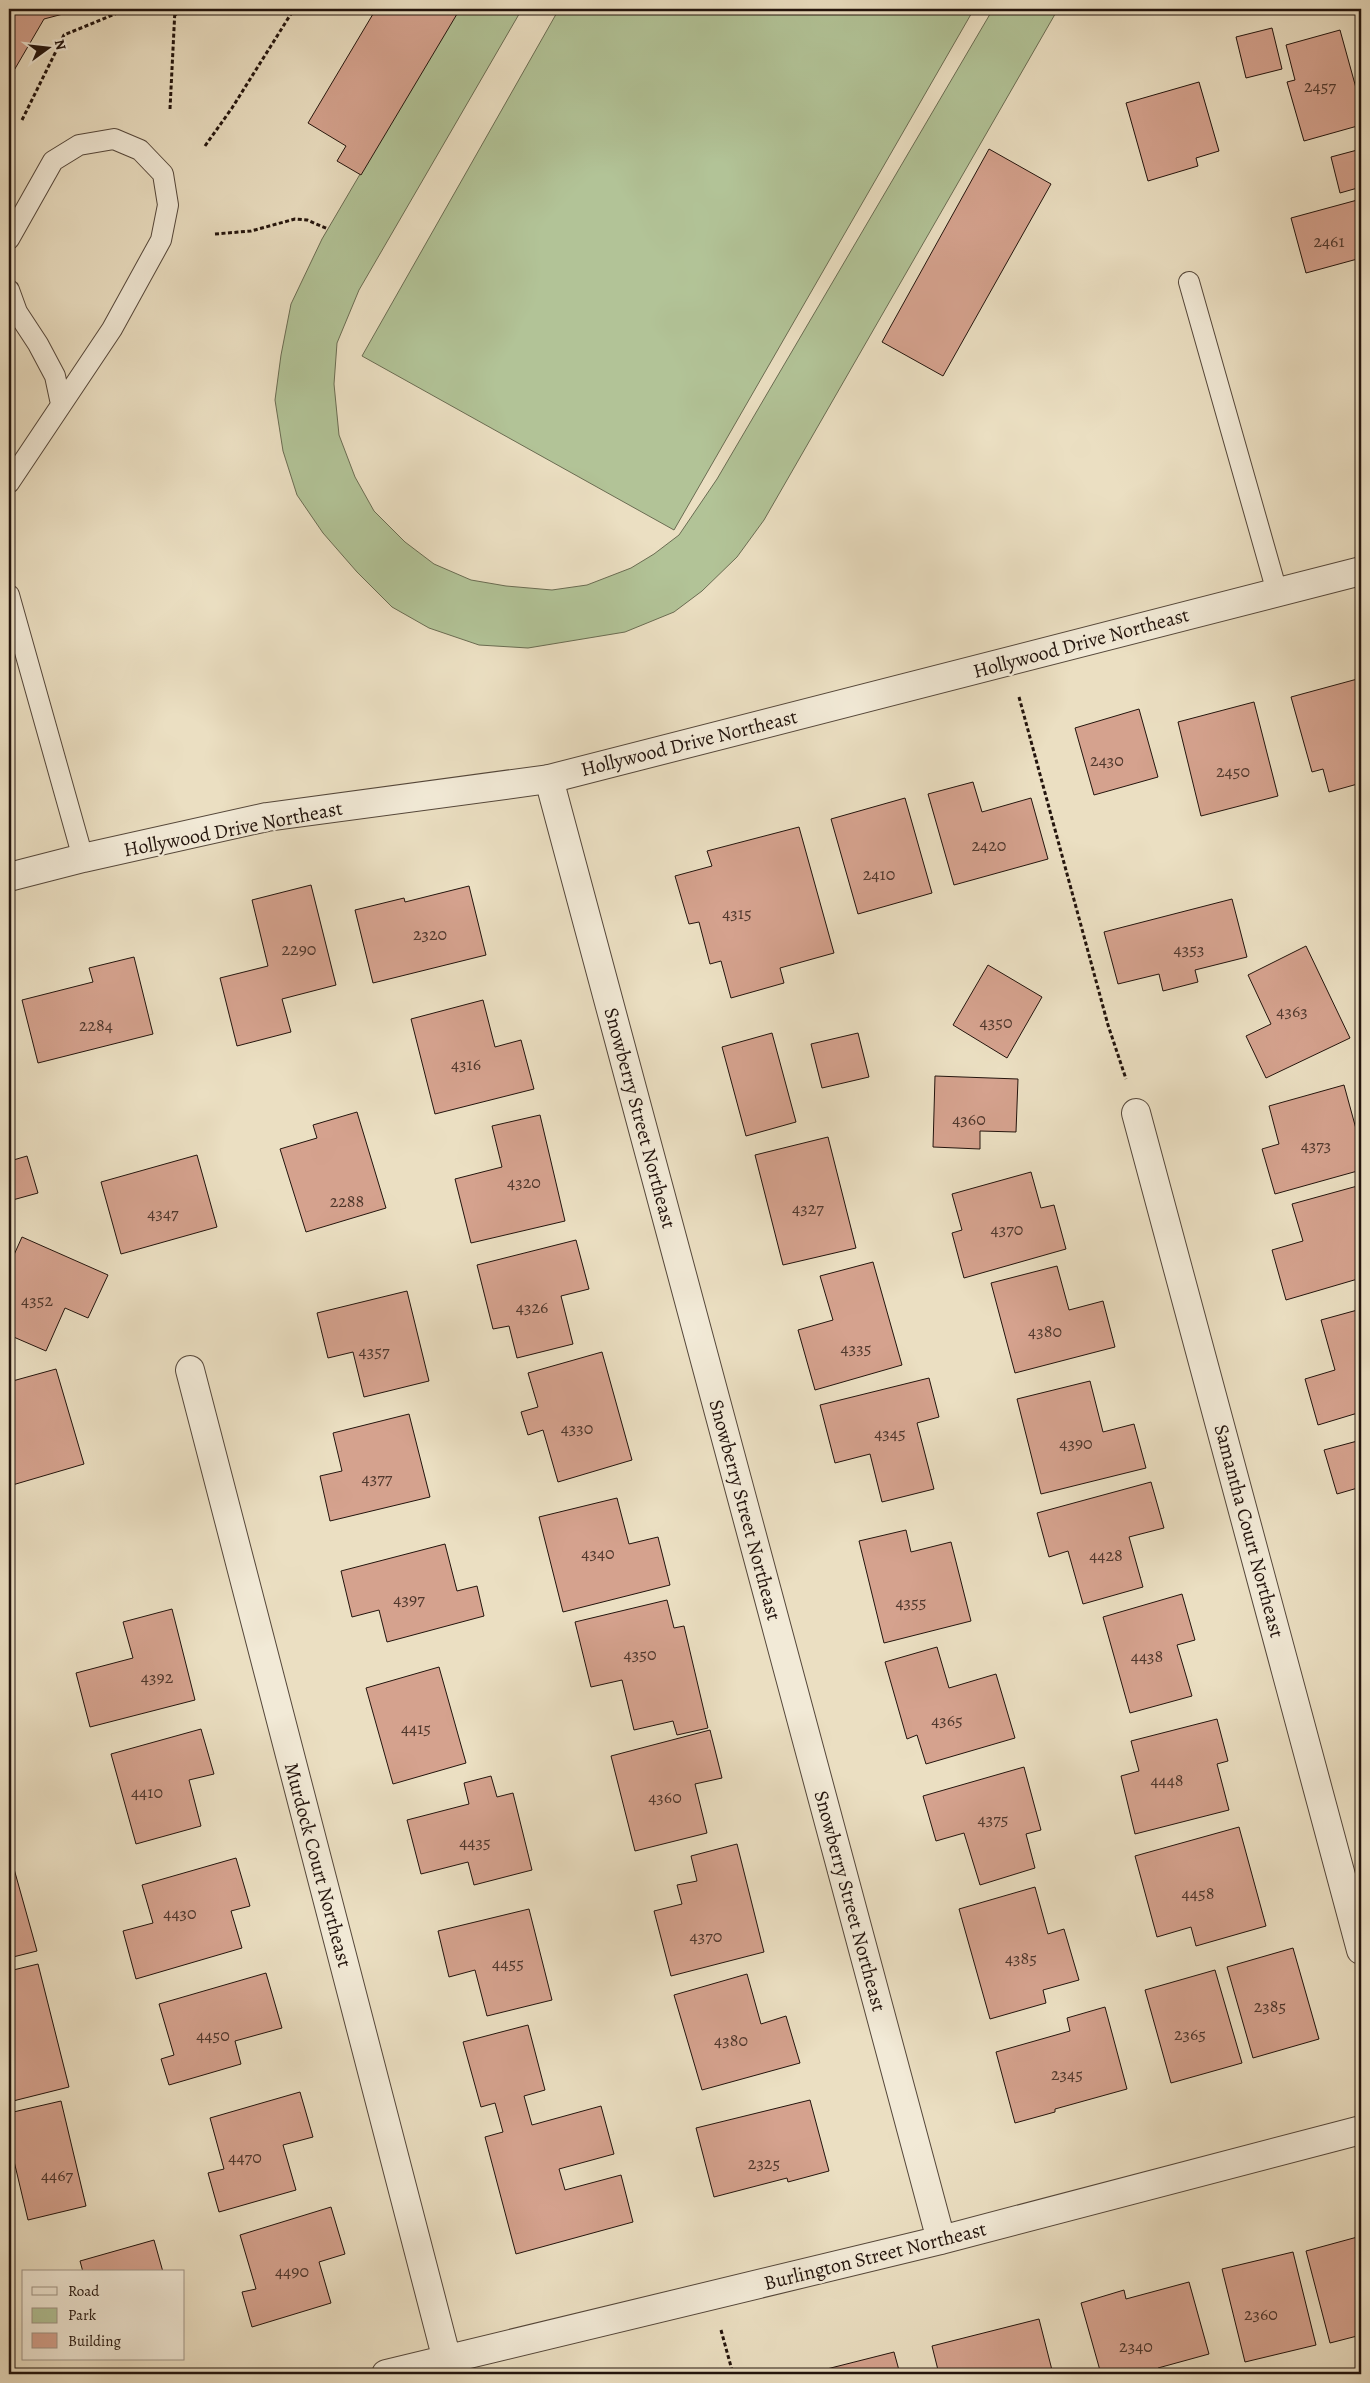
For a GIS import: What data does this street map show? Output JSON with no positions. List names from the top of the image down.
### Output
{
  "streets": {
    "street": [
      "Hollywood Drive Northeast",
      "Snowberry Street Northeast",
      "Samantha Court Northeast",
      "Murdock Court Northeast",
      "Burlington Street Northeast"
    ]
  },
  "crossings": [
    ["Hollywood Drive Northeast", "Snowberry Street Northeast"],
    ["Snowberry Street Northeast", "Burlington Street Northeast"],
    ["Murdock Court Northeast", "Burlington Street Northeast"]
  ],
  "house_numbers": [
    "2457",
    "2461",
    "2430",
    "2450",
    "2420",
    "2410",
    "4315",
    "2320",
    "2290",
    "4353",
    "4363",
    "4350",
    "2284",
    "4316",
    "4360",
    "4373",
    "4320",
    "2288",
    "4327",
    "4347",
    "4370",
    "4352",
    "4326",
    "4380",
    "4335",
    "4357",
    "4330",
    "4345",
    "4390",
    "4377",
    "4340",
    "4428",
    "4397",
    "4355",
    "4350",
    "4438",
    "4392",
    "4365",
    "4415",
    "4448",
    "4410",
    "4360",
    "4375",
    "4435",
    "4458",
    "4430",
    "4370",
    "4385",
    "4455",
    "2385",
    "2365",
    "4450",
    "4380",
    "2345",
    "4470",
    "2325",
    "4467",
    "4490",
    "2360",
    "2340"
  ],
  "legend": ["Road", "Park", "Building"],
  "north": "right"
}
